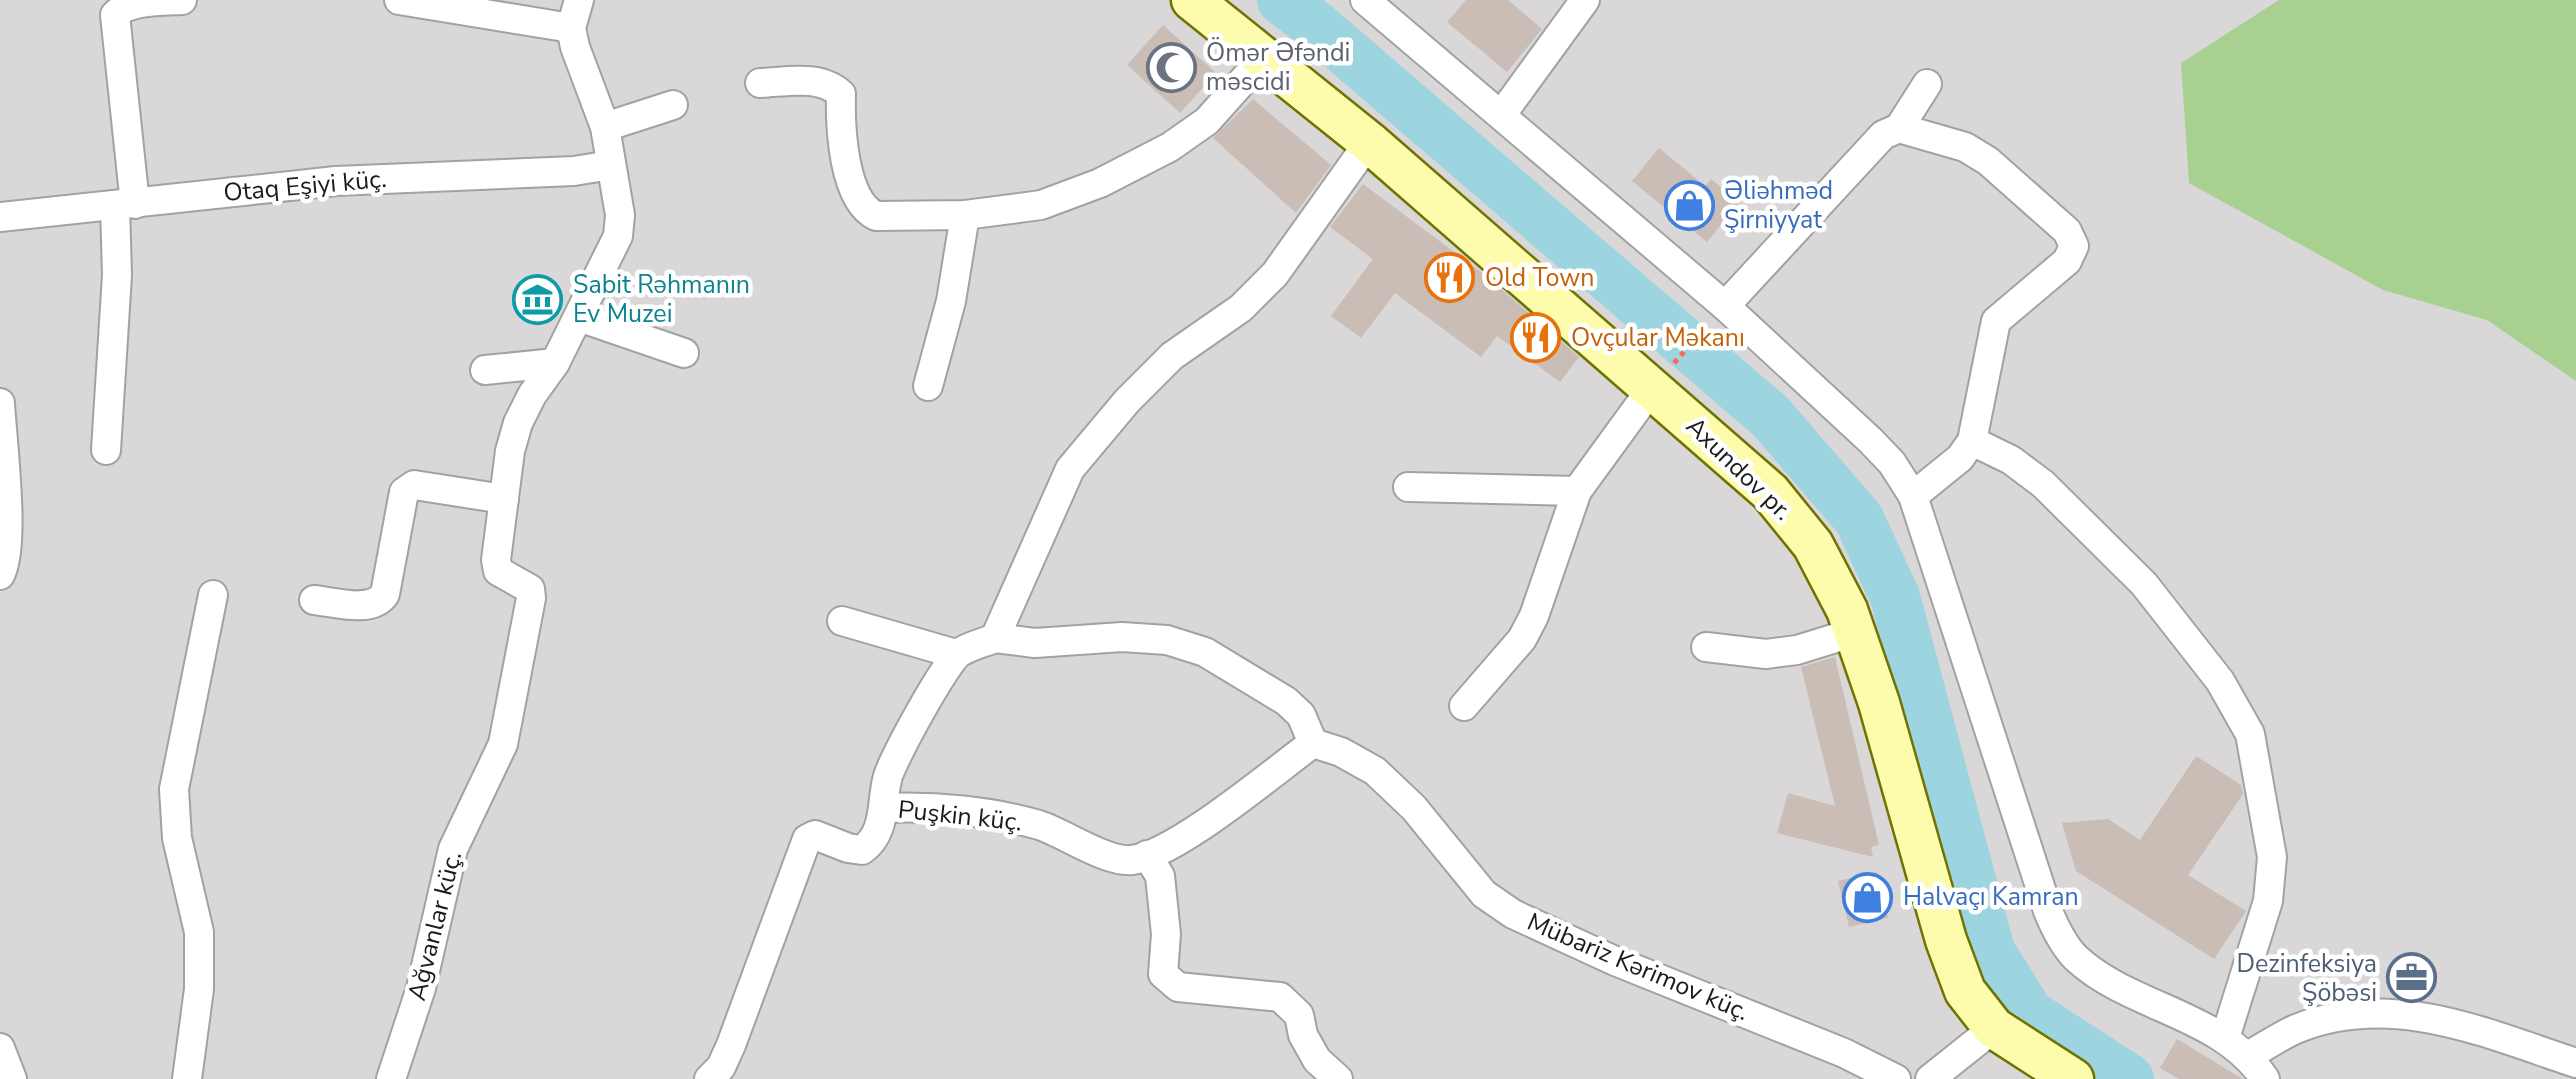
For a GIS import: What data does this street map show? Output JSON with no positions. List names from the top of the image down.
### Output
{
  "streets": {
    "street": [
      "Otaq Eşiyi küç.",
      "Axundov pr.",
      "Puşkin küç.",
      "Ağvanlar küç.",
      "Mübariz Kərimov küç."
    ]
  },
  "crossings": [
    ["Otaq Eşiyi küç.", "Ağvanlar küç."]
  ],
  "places": {
    "mosque": ["Ömər Əfəndi məscidi"],
    "shop": ["Əliəhməd Şirniyyat", "Halvaçı Kamran"],
    "restaurant": ["Old Town", "Ovçular Məkanı"],
    "museum": ["Sabit Rəhmanın Ev Muzei"],
    "office": ["Dezinfeksiya Şöbəsi"]
  }
}
